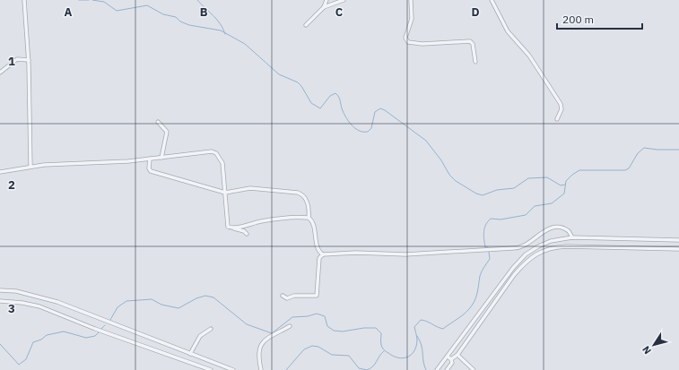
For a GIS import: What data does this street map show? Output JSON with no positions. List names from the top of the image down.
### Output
{
  "scale_bar": "200 m",
  "north": "bottom left",
  "grid": {
    "columns": [
      "A",
      "B",
      "C",
      "D"
    ],
    "rows": ["1", "2", "3"]
  }
}
